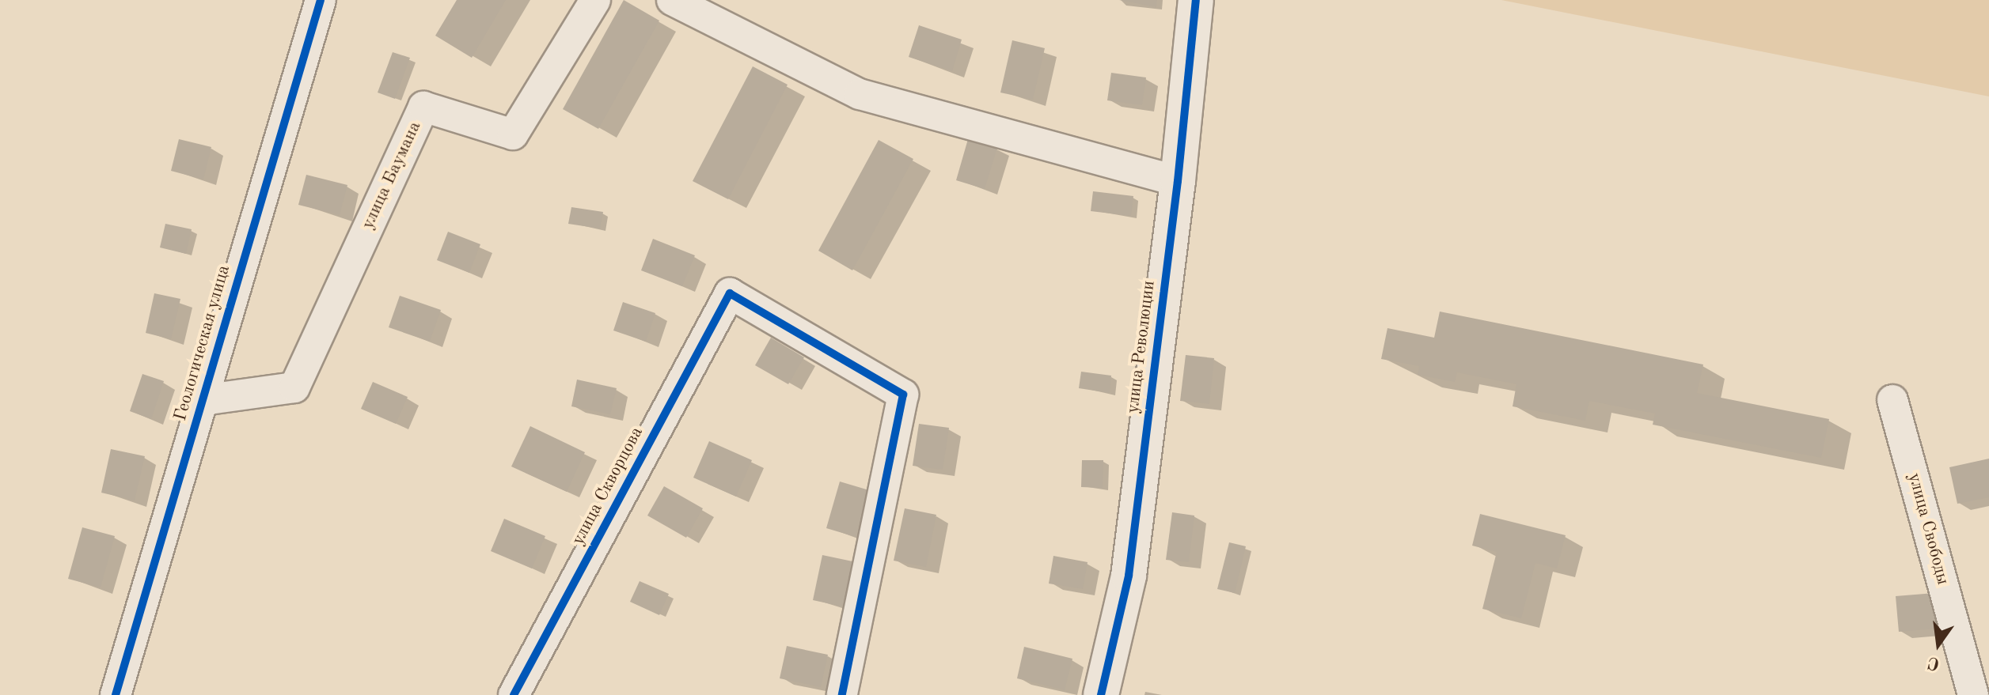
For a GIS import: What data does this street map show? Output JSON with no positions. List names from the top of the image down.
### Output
{
  "streets": {
    "street": [
      "улица Баумана",
      "Геологическая улица",
      "улица Революции",
      "улица Скворцова",
      "улица Свободы"
    ]
  },
  "crossings": [
    ["улица Баумана", "Геологическая улица"]
  ],
  "north": "bottom"
}
